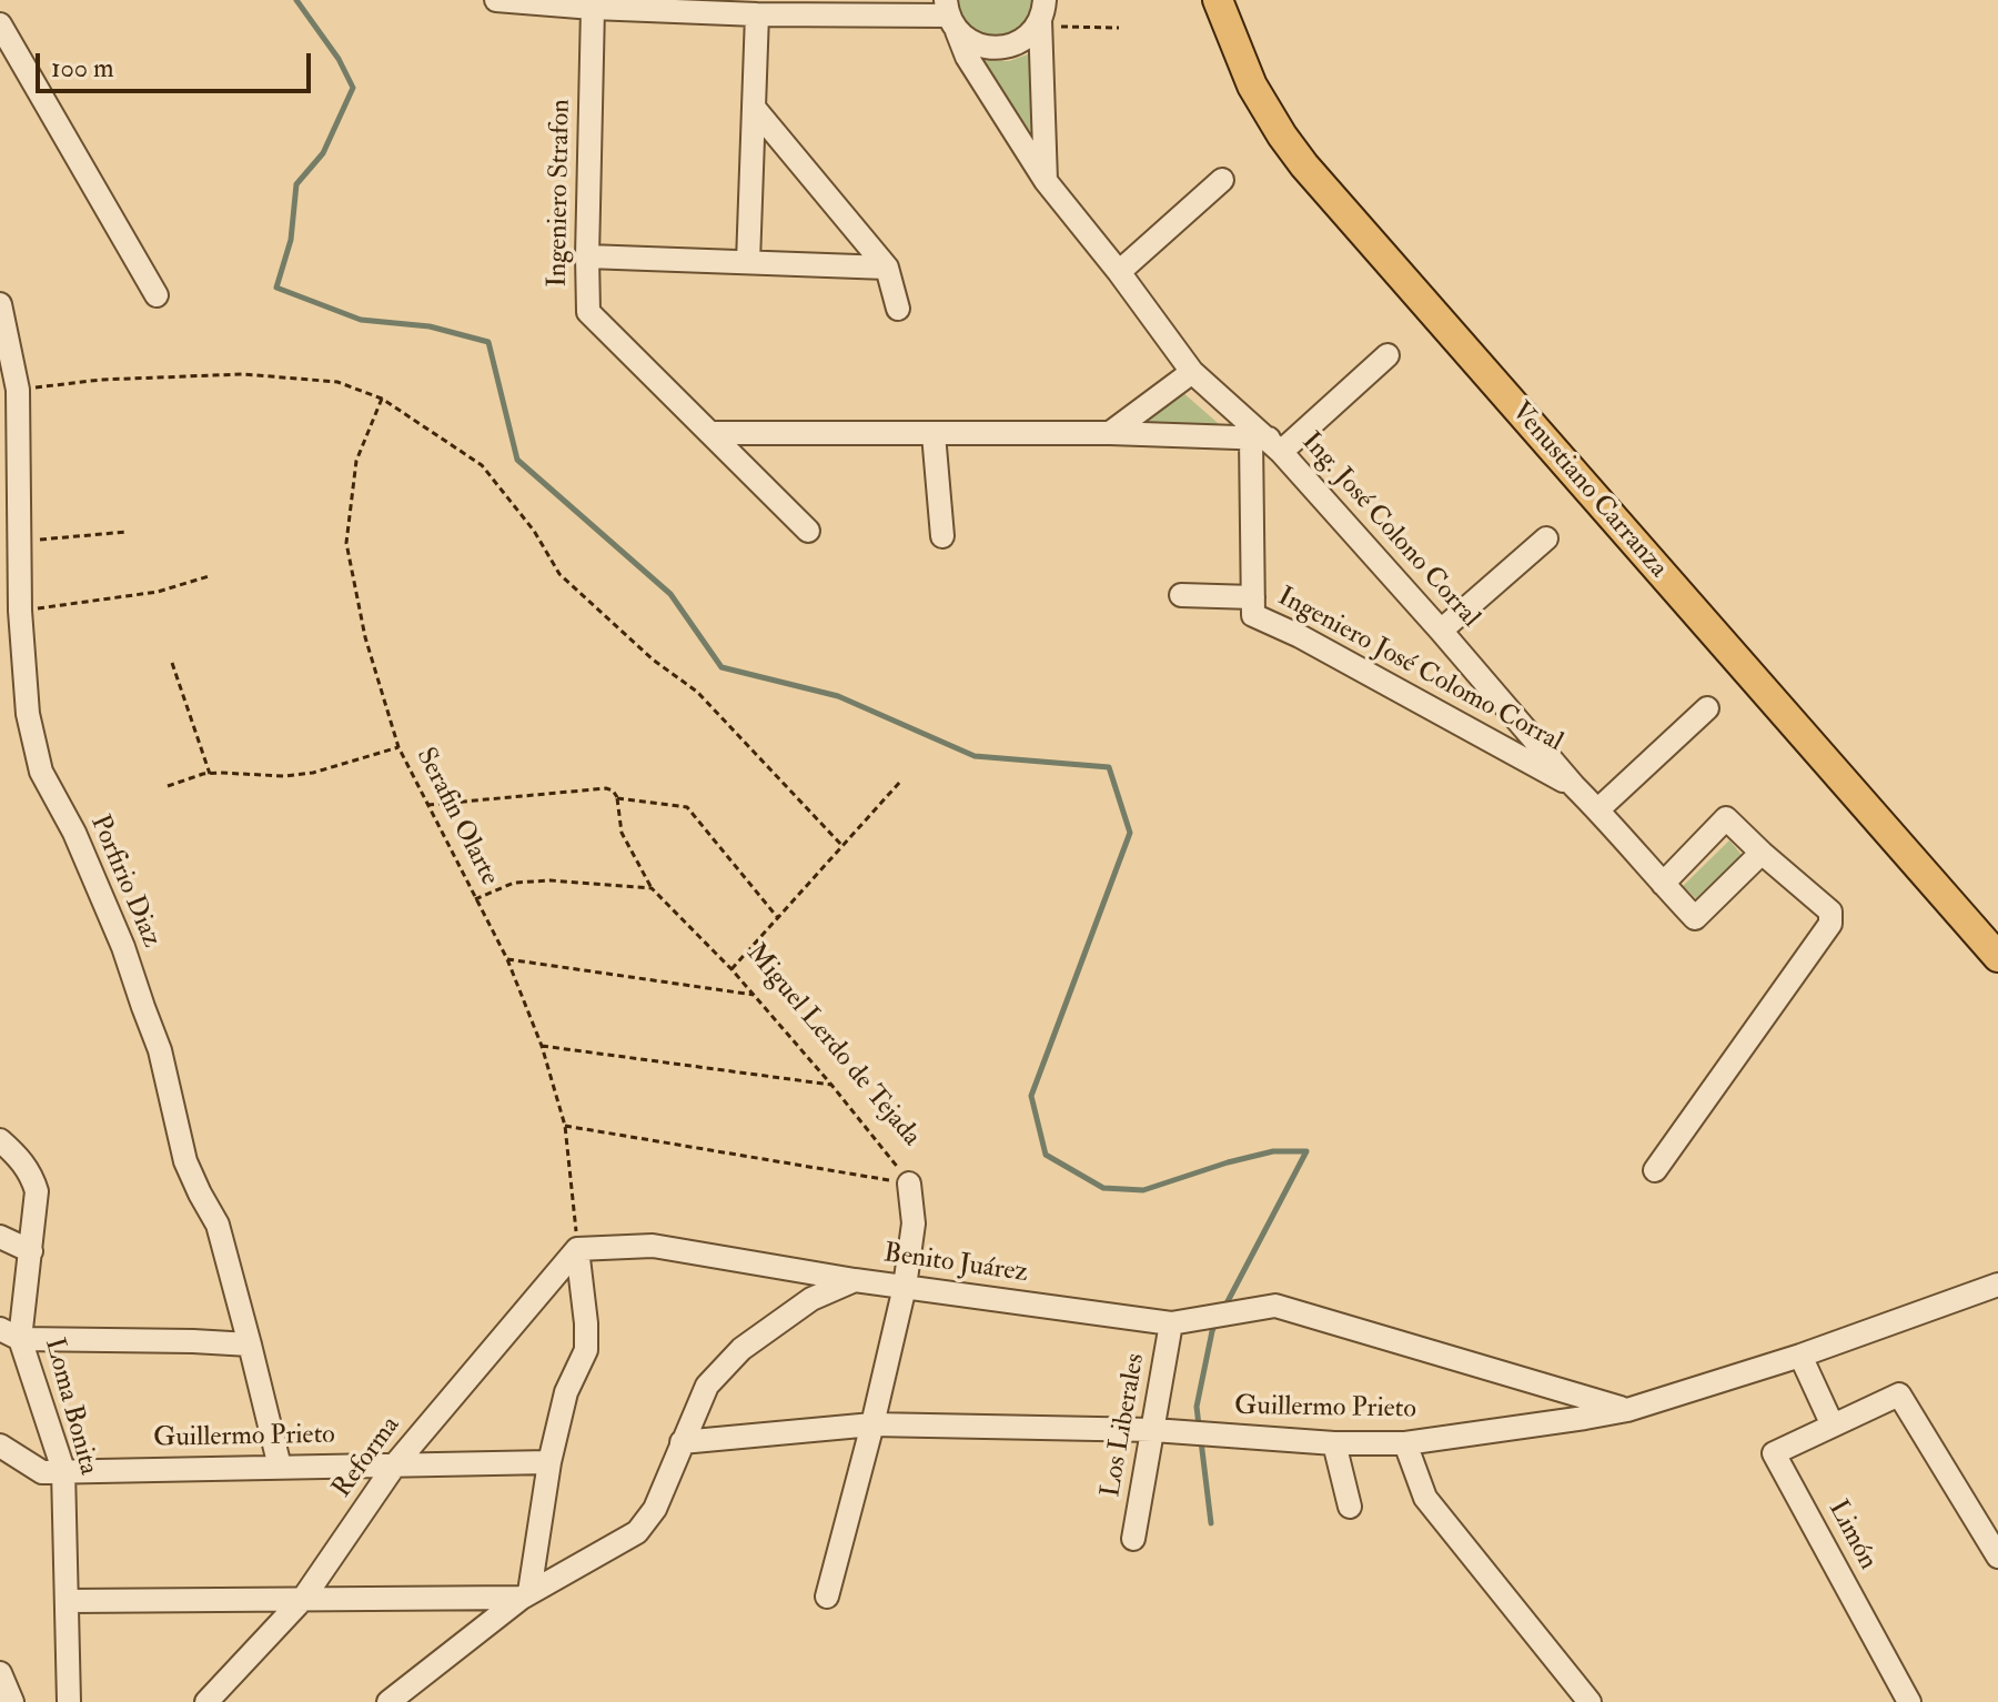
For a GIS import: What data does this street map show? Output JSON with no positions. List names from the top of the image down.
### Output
{
  "streets": {
    "main road": ["Venustiano Carranza"],
    "street": [
      "Ingeniero Strafon",
      "Ing. José Colono Corral",
      "Ingeniero José Colomo Corral",
      "Porfirio Diaz",
      "Miguel Lerdo de Tejada",
      "Benito Juárez",
      "Loma Bonita",
      "Guillermo Prieto",
      "Los Liberales",
      "Reforma",
      "Limón"
    ],
    "path": ["Serafin Olarte"]
  },
  "crossings": [
    ["Ing. José Colono Corral", "Ingeniero José Colomo Corral"],
    ["Serafin Olarte", "Reforma"],
    ["Porfirio Diaz", "Guillermo Prieto"],
    ["Miguel Lerdo de Tejada", "Benito Juárez"],
    ["Miguel Lerdo de Tejada", "Guillermo Prieto"],
    ["Benito Juárez", "Guillermo Prieto"],
    ["Benito Juárez", "Los Liberales"],
    ["Loma Bonita", "Guillermo Prieto"],
    ["Guillermo Prieto", "Los Liberales"],
    ["Guillermo Prieto", "Reforma"]
  ],
  "scale_bar": "100 m"
}
